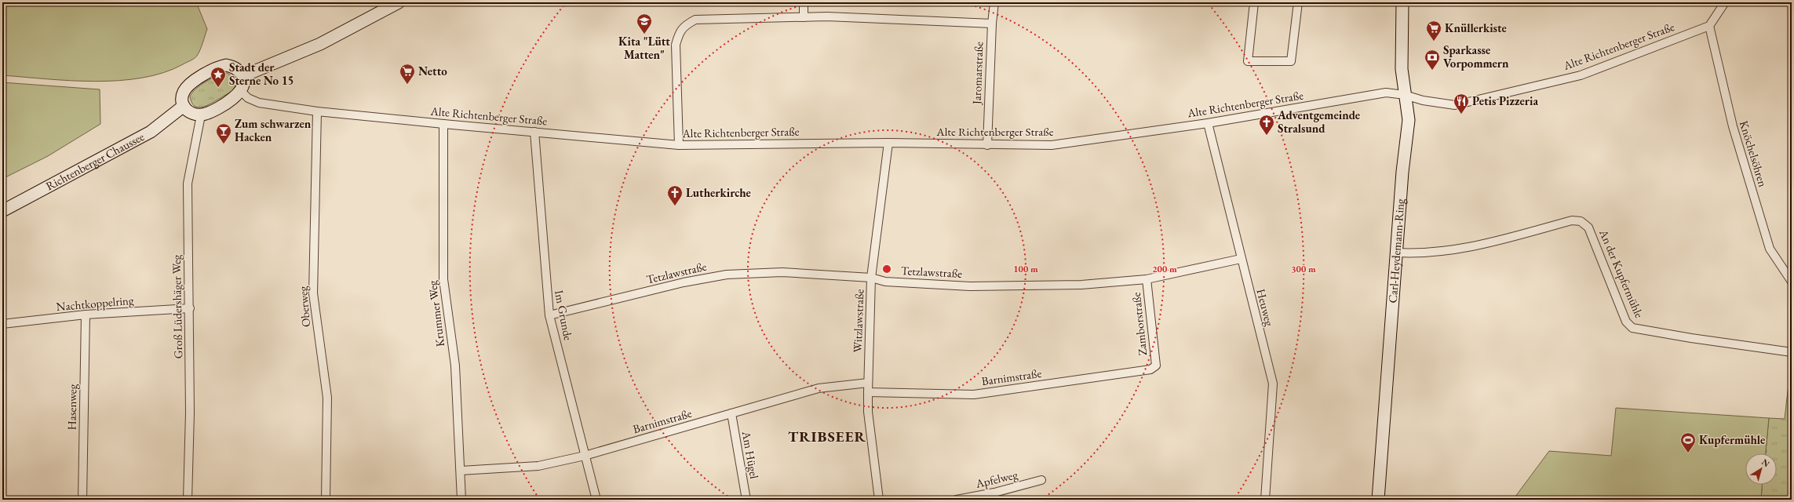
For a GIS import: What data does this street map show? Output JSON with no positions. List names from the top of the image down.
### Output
{
  "streets": {
    "street": [
      "Alte Richtenberger Straße",
      "Jaromarstraße",
      "Knöchelsöhren",
      "Richtenberger Chaussee",
      "Carl-Heydemann-Ring",
      "Tetzlawstraße",
      "An der Kupfermühle",
      "Nachtkoppelring",
      "Groß Lüdershäger Weg",
      "Oberweg",
      "Heuweg",
      "Krummer Weg",
      "Im Grunde",
      "Witzlawstraße",
      "Zamborstraße",
      "Barnimstraße",
      "Hasenweg",
      "Am Hügel",
      "Apfelweg"
    ]
  },
  "crossings": [
    ["Alte Richtenberger Straße", "Jaromarstraße"],
    ["Alte Richtenberger Straße", "Knöchelsöhren"],
    ["Alte Richtenberger Straße", "Carl-Heydemann-Ring"],
    ["Alte Richtenberger Straße", "Oberweg"],
    ["Alte Richtenberger Straße", "Heuweg"],
    ["Alte Richtenberger Straße", "Krummer Weg"],
    ["Alte Richtenberger Straße", "Im Grunde"],
    ["Alte Richtenberger Straße", "Witzlawstraße"],
    ["Carl-Heydemann-Ring", "An der Kupfermühle"],
    ["Tetzlawstraße", "Heuweg"],
    ["Tetzlawstraße", "Im Grunde"],
    ["Tetzlawstraße", "Witzlawstraße"],
    ["Tetzlawstraße", "Zamborstraße"],
    ["Nachtkoppelring", "Groß Lüdershäger Weg"],
    ["Nachtkoppelring", "Hasenweg"],
    ["Krummer Weg", "Barnimstraße"],
    ["Im Grunde", "Barnimstraße"],
    ["Witzlawstraße", "Barnimstraße"],
    ["Zamborstraße", "Barnimstraße"],
    ["Barnimstraße", "Am Hügel"]
  ],
  "districts": ["TRIBSEER"],
  "places": {
    "school or university": ["Kita \"Lütt Matten\""],
    "supermarket": ["Knüllerkiste", "Netto"],
    "bank": ["Sparkasse Vorpommern"],
    "place": ["Stadt der Sterne No 15"],
    "restaurant": ["Petis Pizzeria"],
    "church": ["Adventgemeinde Stralsund", "Lutherkirche"],
    "bar": ["Zum schwarzen Hacken"],
    "sports": ["Kupfermühle"]
  },
  "north": "top right",
  "rings": ["100 m", "200 m", "300 m"]
}
